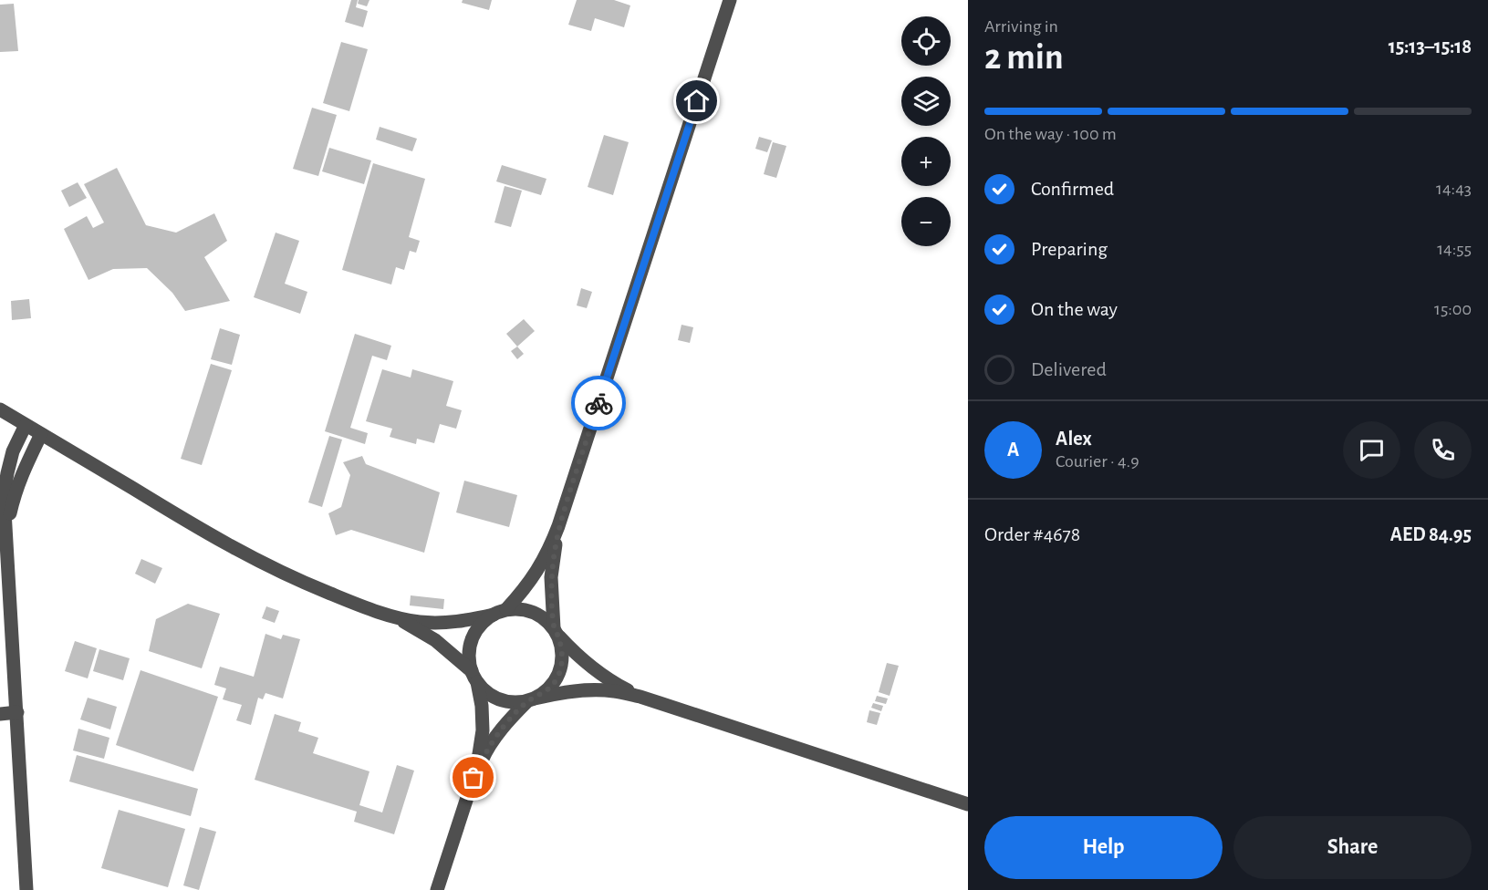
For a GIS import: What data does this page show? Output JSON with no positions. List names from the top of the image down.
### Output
{
  "page": {
    "heading": ["2 min", "Arriving in", "15:13–15:18"],
    "panel": [
      "Alex",
      "Courier · 4.9",
      "Order #4678",
      "AED 84.95"
    ],
    "map_buttons": ["+", "−"],
    "bar": "On the way · 100 m",
    "list": [
      ["Confirmed", "14:43"],
      ["Preparing", "14:55"],
      ["On the way", "15:00"],
      "Delivered"
    ],
    "round": "A",
    "buttons": ["Help", "Share"]
  }
}
